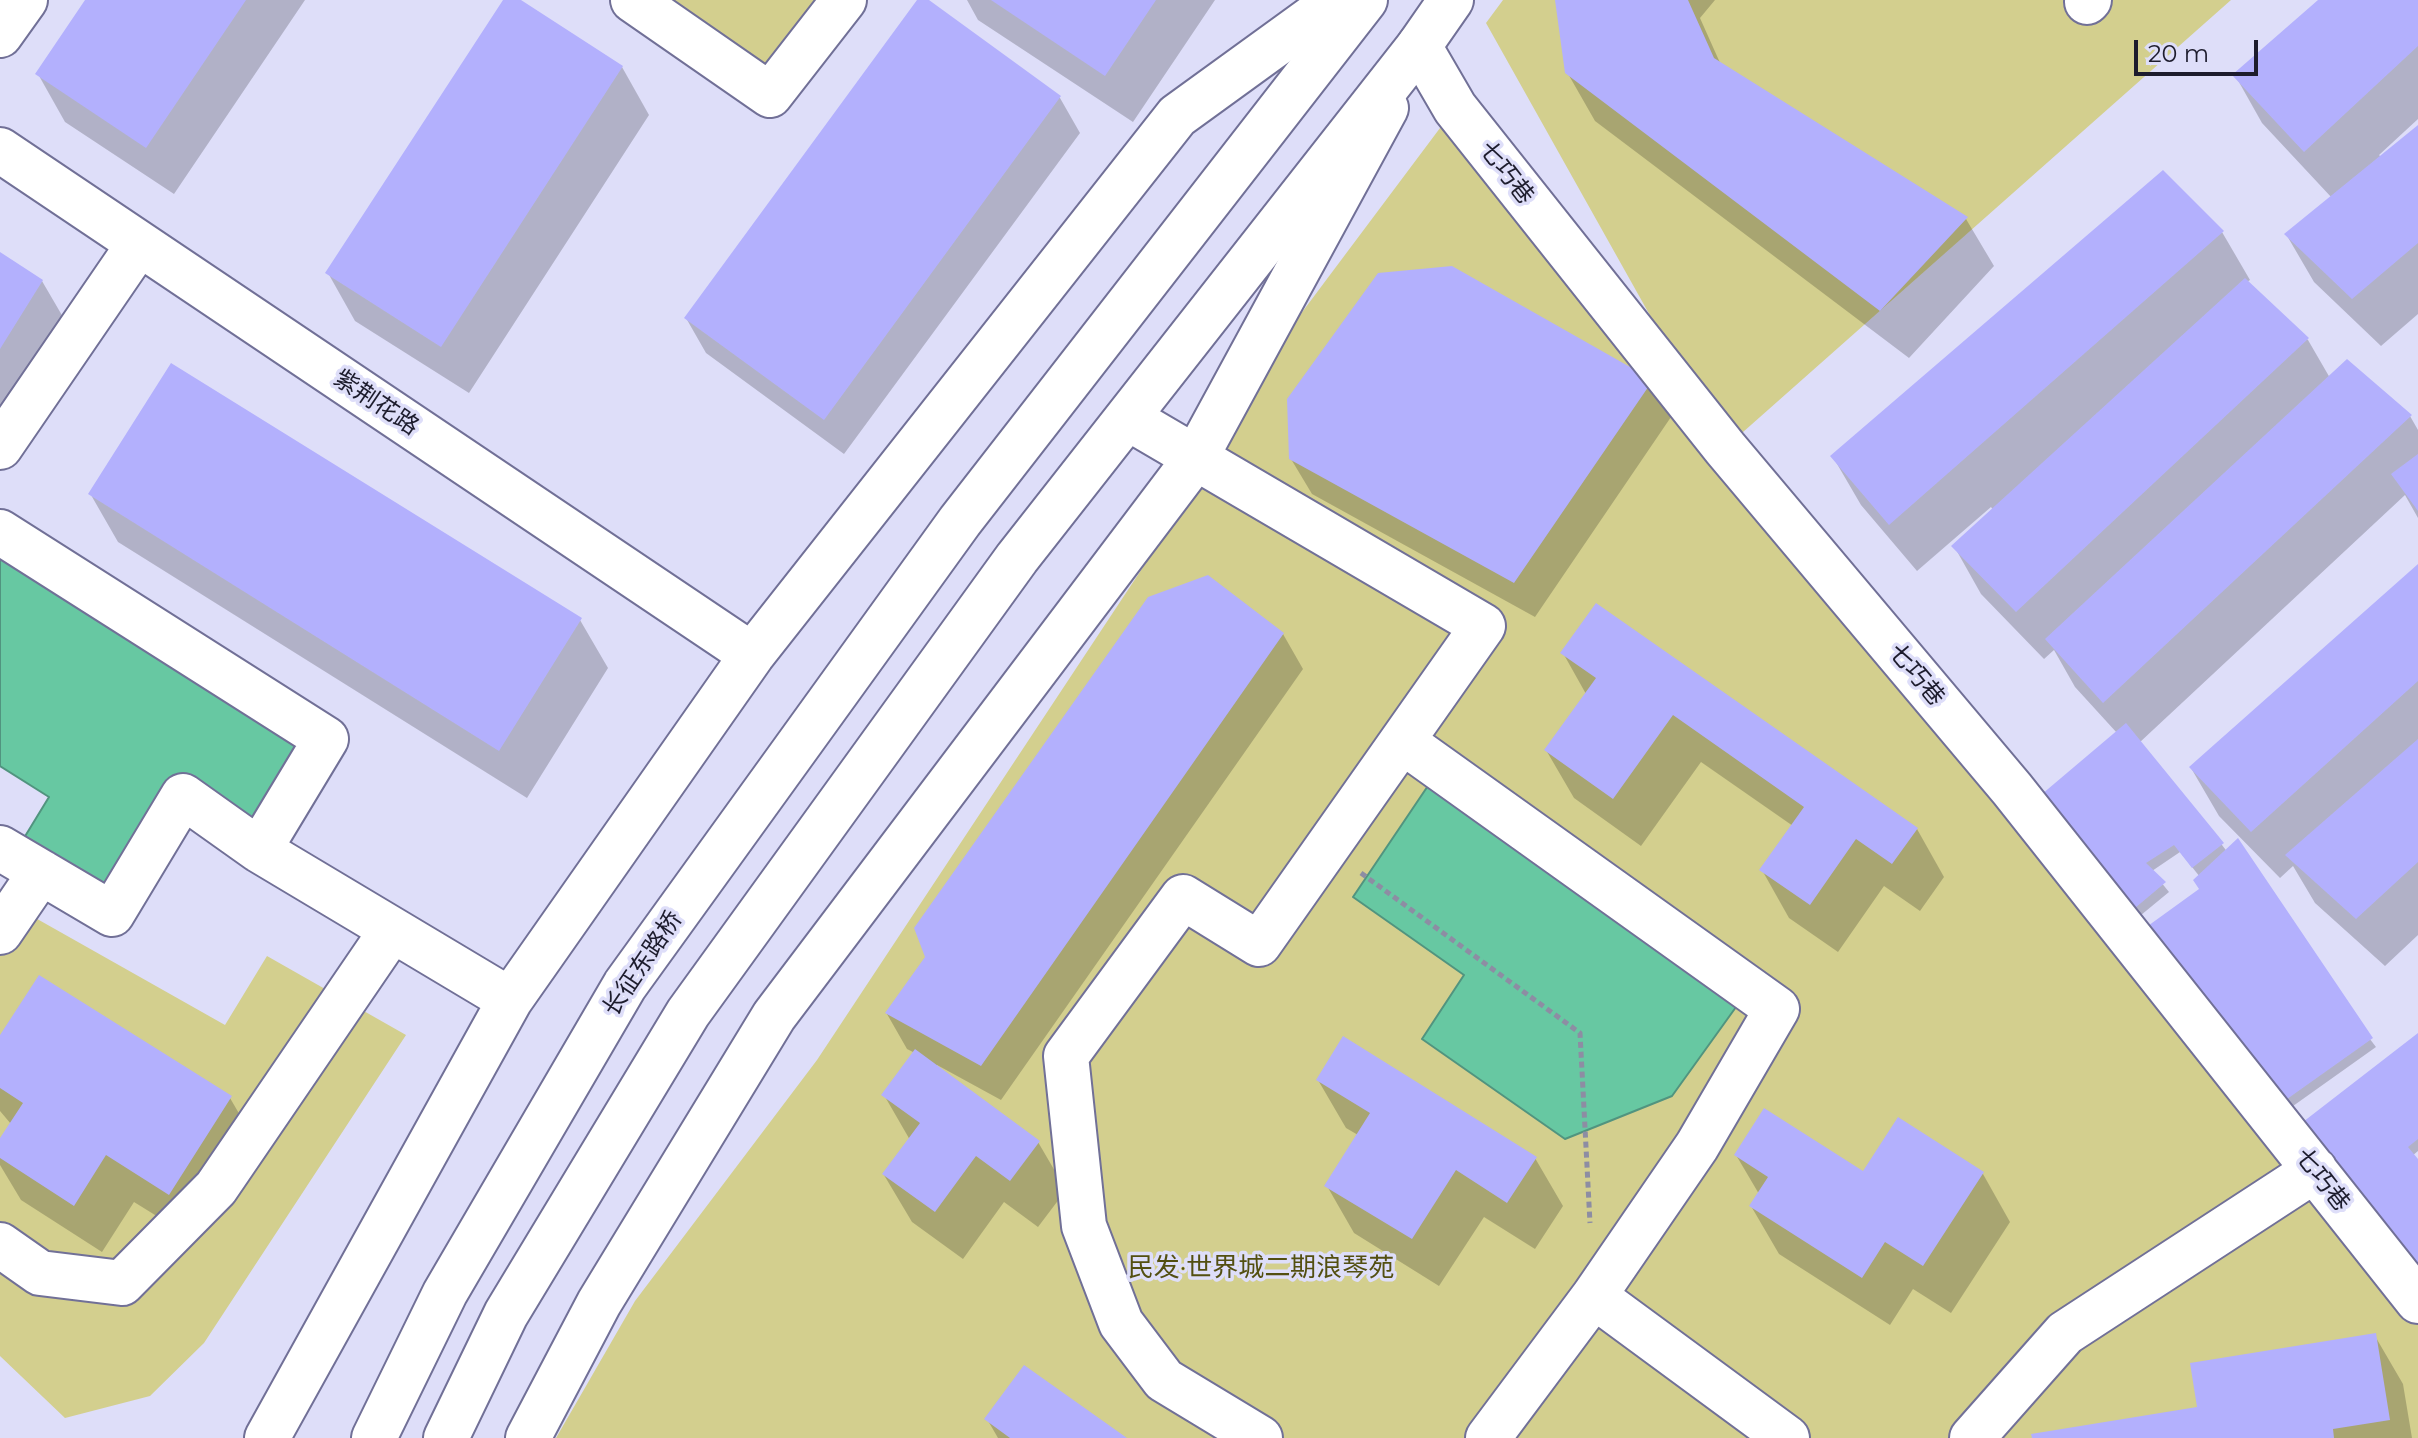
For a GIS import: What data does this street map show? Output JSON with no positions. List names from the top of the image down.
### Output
{
  "streets": {
    "street": ["七巧巷", "紫荆花路", "长征东路桥"]
  },
  "districts": ["民发·世界城二期浪琴苑"],
  "scale_bar": "20 m"
}
